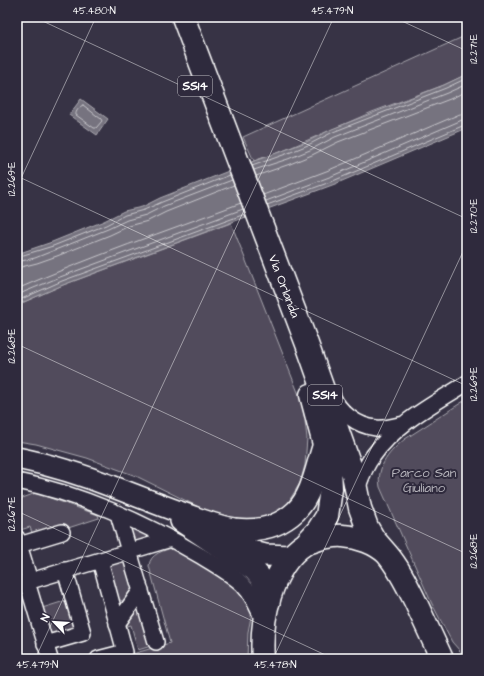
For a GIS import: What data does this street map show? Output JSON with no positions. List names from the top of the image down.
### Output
{
  "streets": {
    "main road": ["SS14", "Via Orlanda"]
  },
  "crossings": [
    ["SS14", "Via Orlanda"]
  ],
  "parks": ["Parco San Giuliano"],
  "north": "top left",
  "coordinates": [
    "45.480°N",
    "45.479°N",
    "12.271°E",
    "12.269°E",
    "12.270°E",
    "12.268°E",
    "12.267°E",
    "45.478°N"
  ]
}
